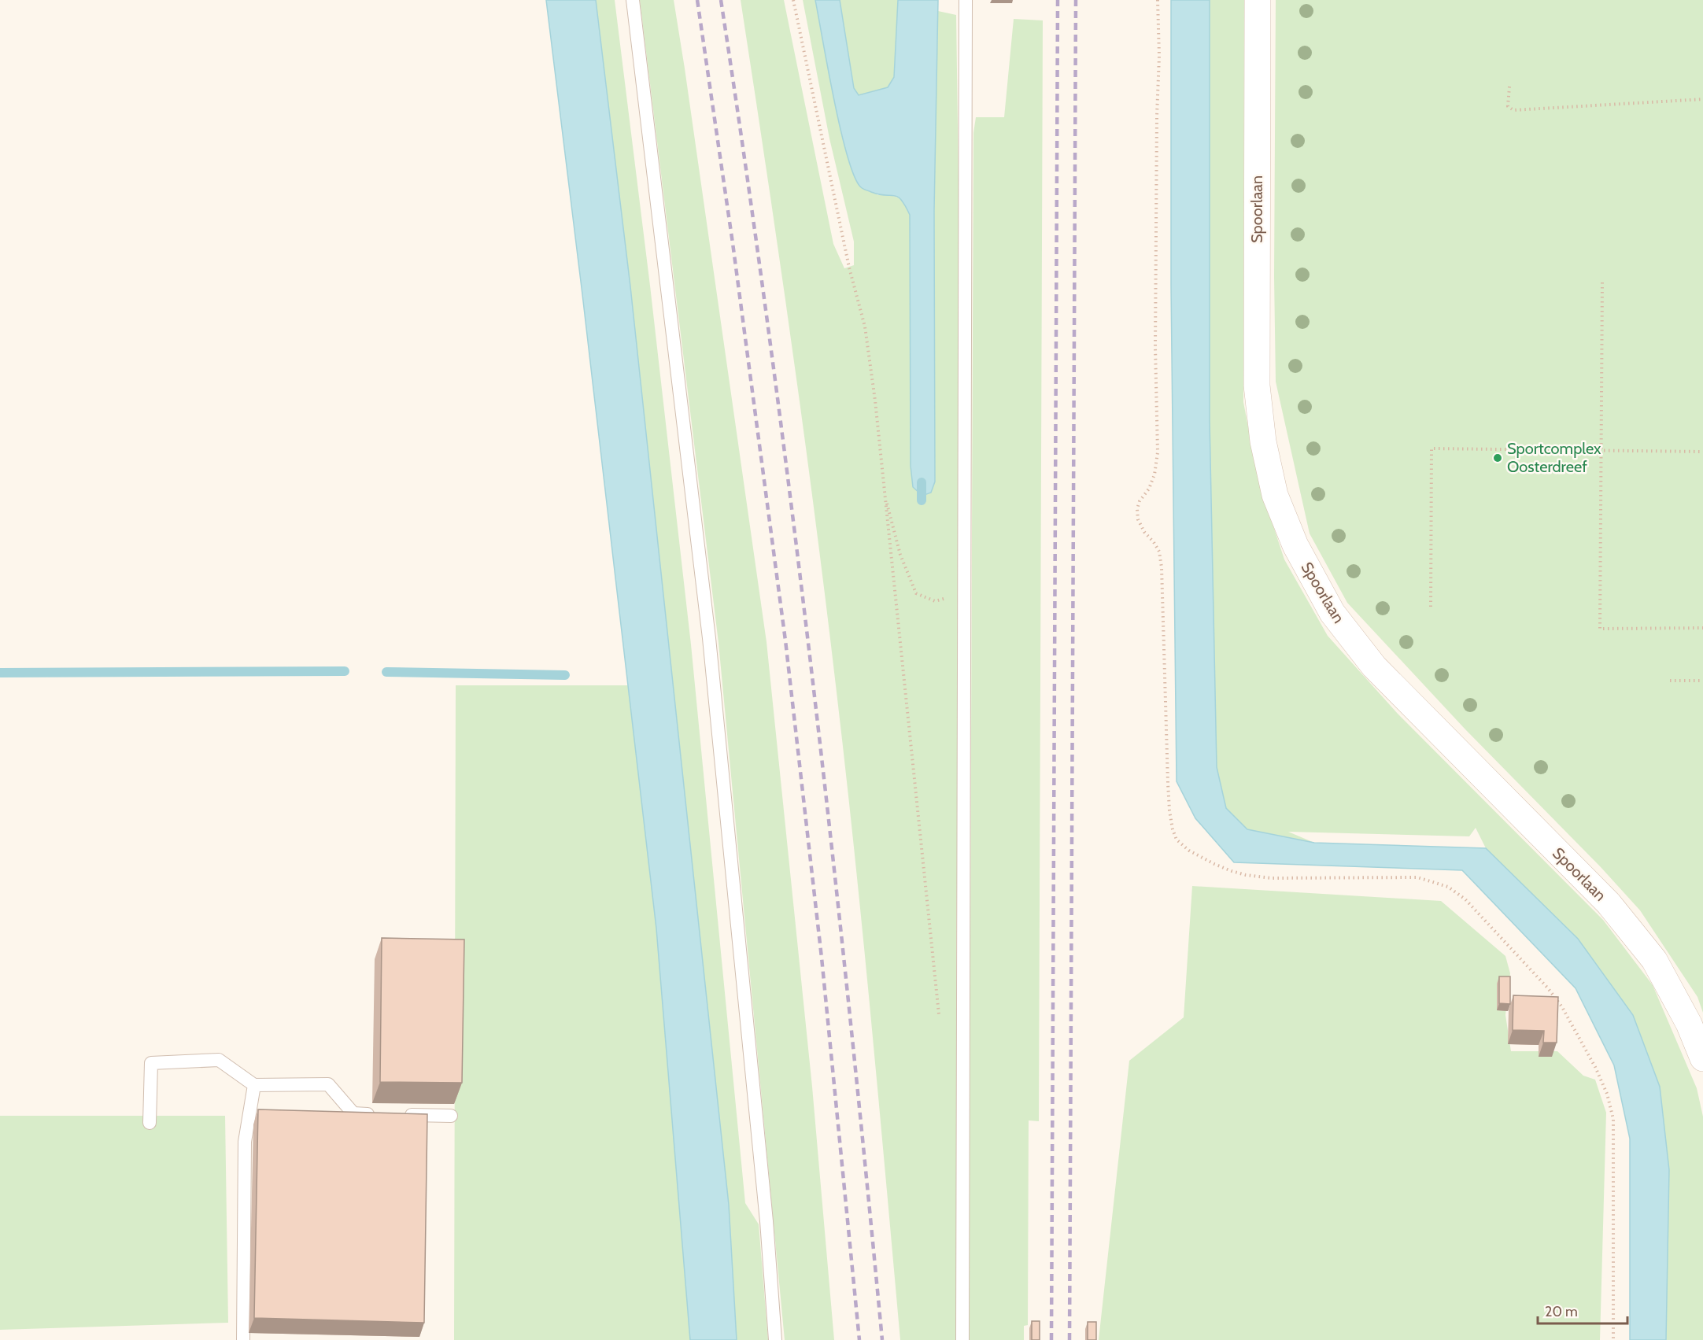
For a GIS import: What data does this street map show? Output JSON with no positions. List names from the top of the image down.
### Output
{
  "streets": {
    "main road": ["Spoorlaan"]
  },
  "places": ["Sportcomplex Oosterdreef"],
  "scale_bar": "20 m"
}
